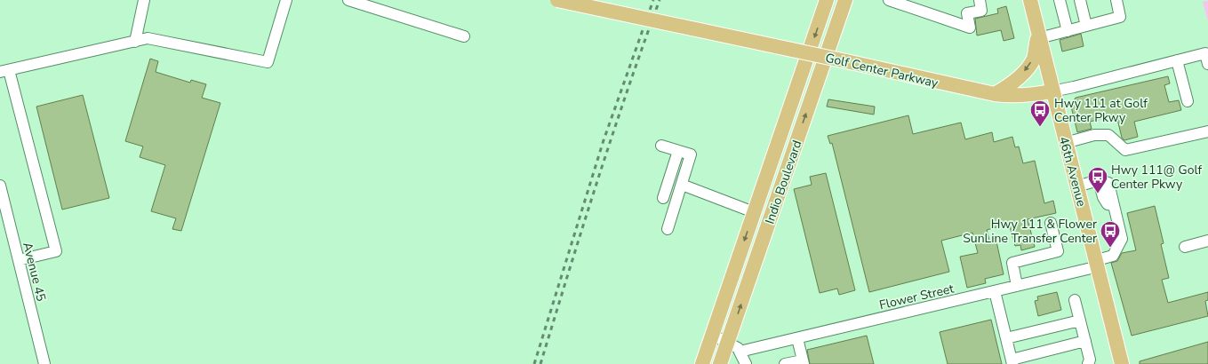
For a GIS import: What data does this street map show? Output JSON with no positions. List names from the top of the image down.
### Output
{
  "streets": {
    "main road": ["Golf Center Parkway", "46th Avenue", "Indio Boulevard"],
    "street": ["Avenue 45", "Flower Street"]
  },
  "crossings": [
    ["Golf Center Parkway", "46th Avenue"],
    ["46th Avenue", "Flower Street"]
  ],
  "places": {
    "bus stop": ["Hwy 111 at Golf Center Pkwy", "Hwy 111@ Golf Center Pkwy", "Hwy 111 & Flower SunLine Transfer Center"]
  }
}
